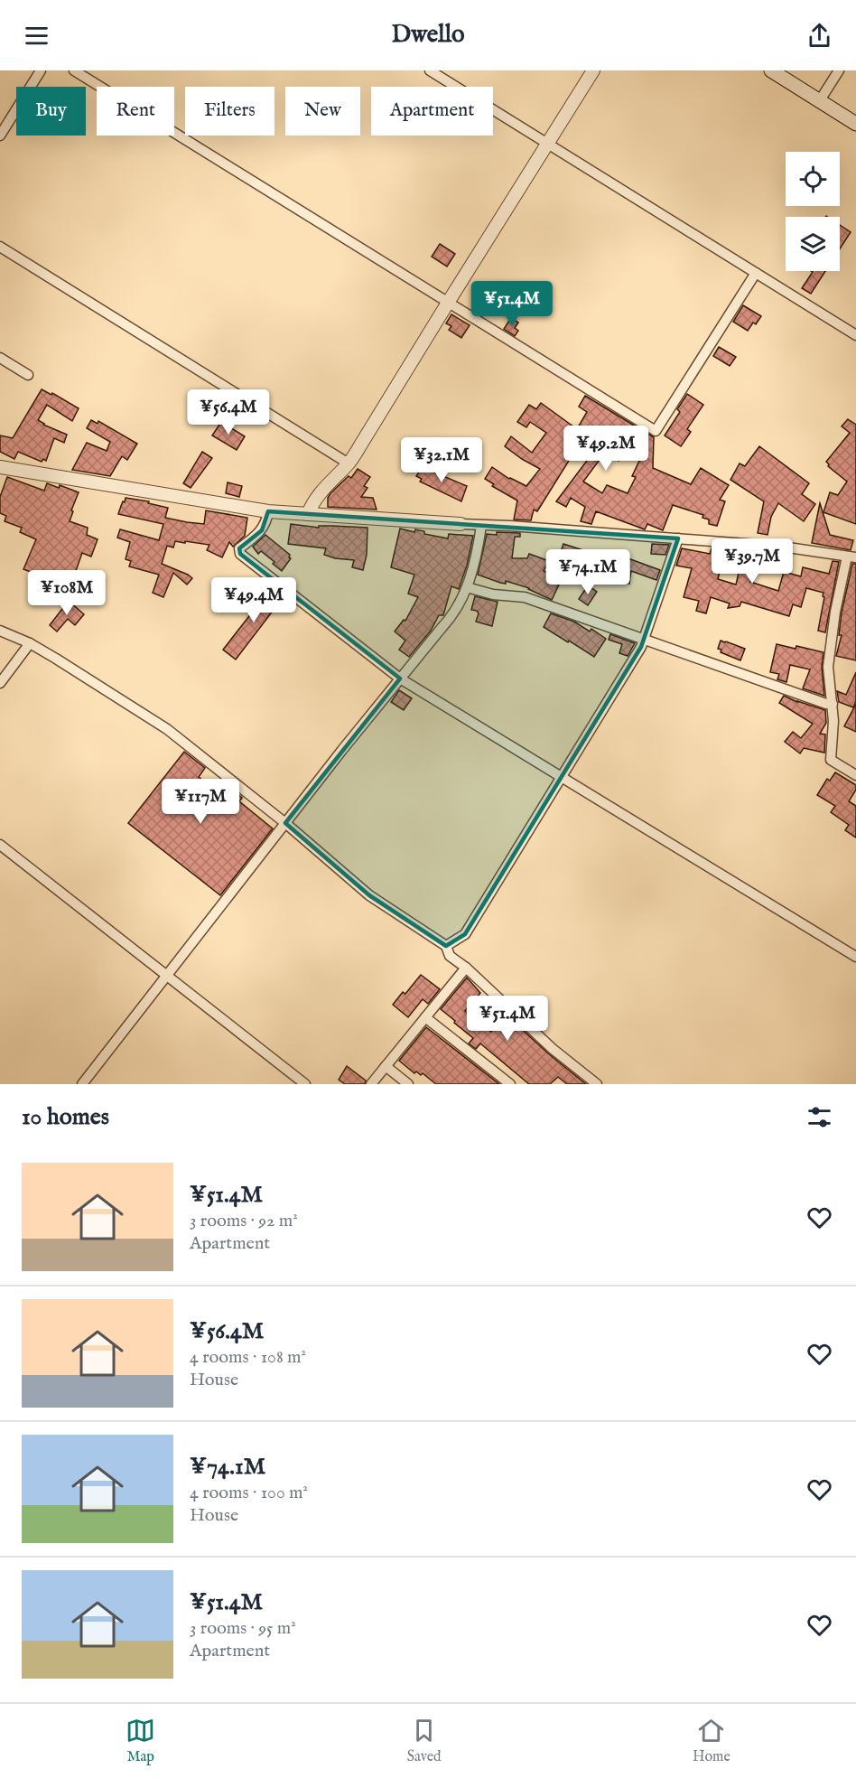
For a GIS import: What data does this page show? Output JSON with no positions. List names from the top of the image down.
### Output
{
  "page": {
    "header": "Dwello",
    "chip": [
      "Buy",
      "Rent",
      "Filters",
      "New",
      "Apartment"
    ],
    "price": [
      "¥51.4M",
      "¥56.4M",
      "¥49.2M",
      "¥32.1M",
      "¥39.7M",
      "¥74.1M",
      "¥108M",
      "¥49.4M",
      "¥117M",
      "¥51.4M"
    ],
    "heading": "10 homes",
    "list": [
      {
        "name": "¥51.4M",
        "note": "3 rooms · 92 m² · Apartment"
      },
      {
        "name": "¥56.4M",
        "note": "4 rooms · 108 m² · House"
      },
      {
        "name": "¥74.1M",
        "note": "4 rooms · 100 m² · House"
      },
      {
        "name": "¥51.4M",
        "note": "3 rooms · 95 m² · Apartment"
      }
    ],
    "tabs": ["Map", "Saved", "Home"]
  }
}
